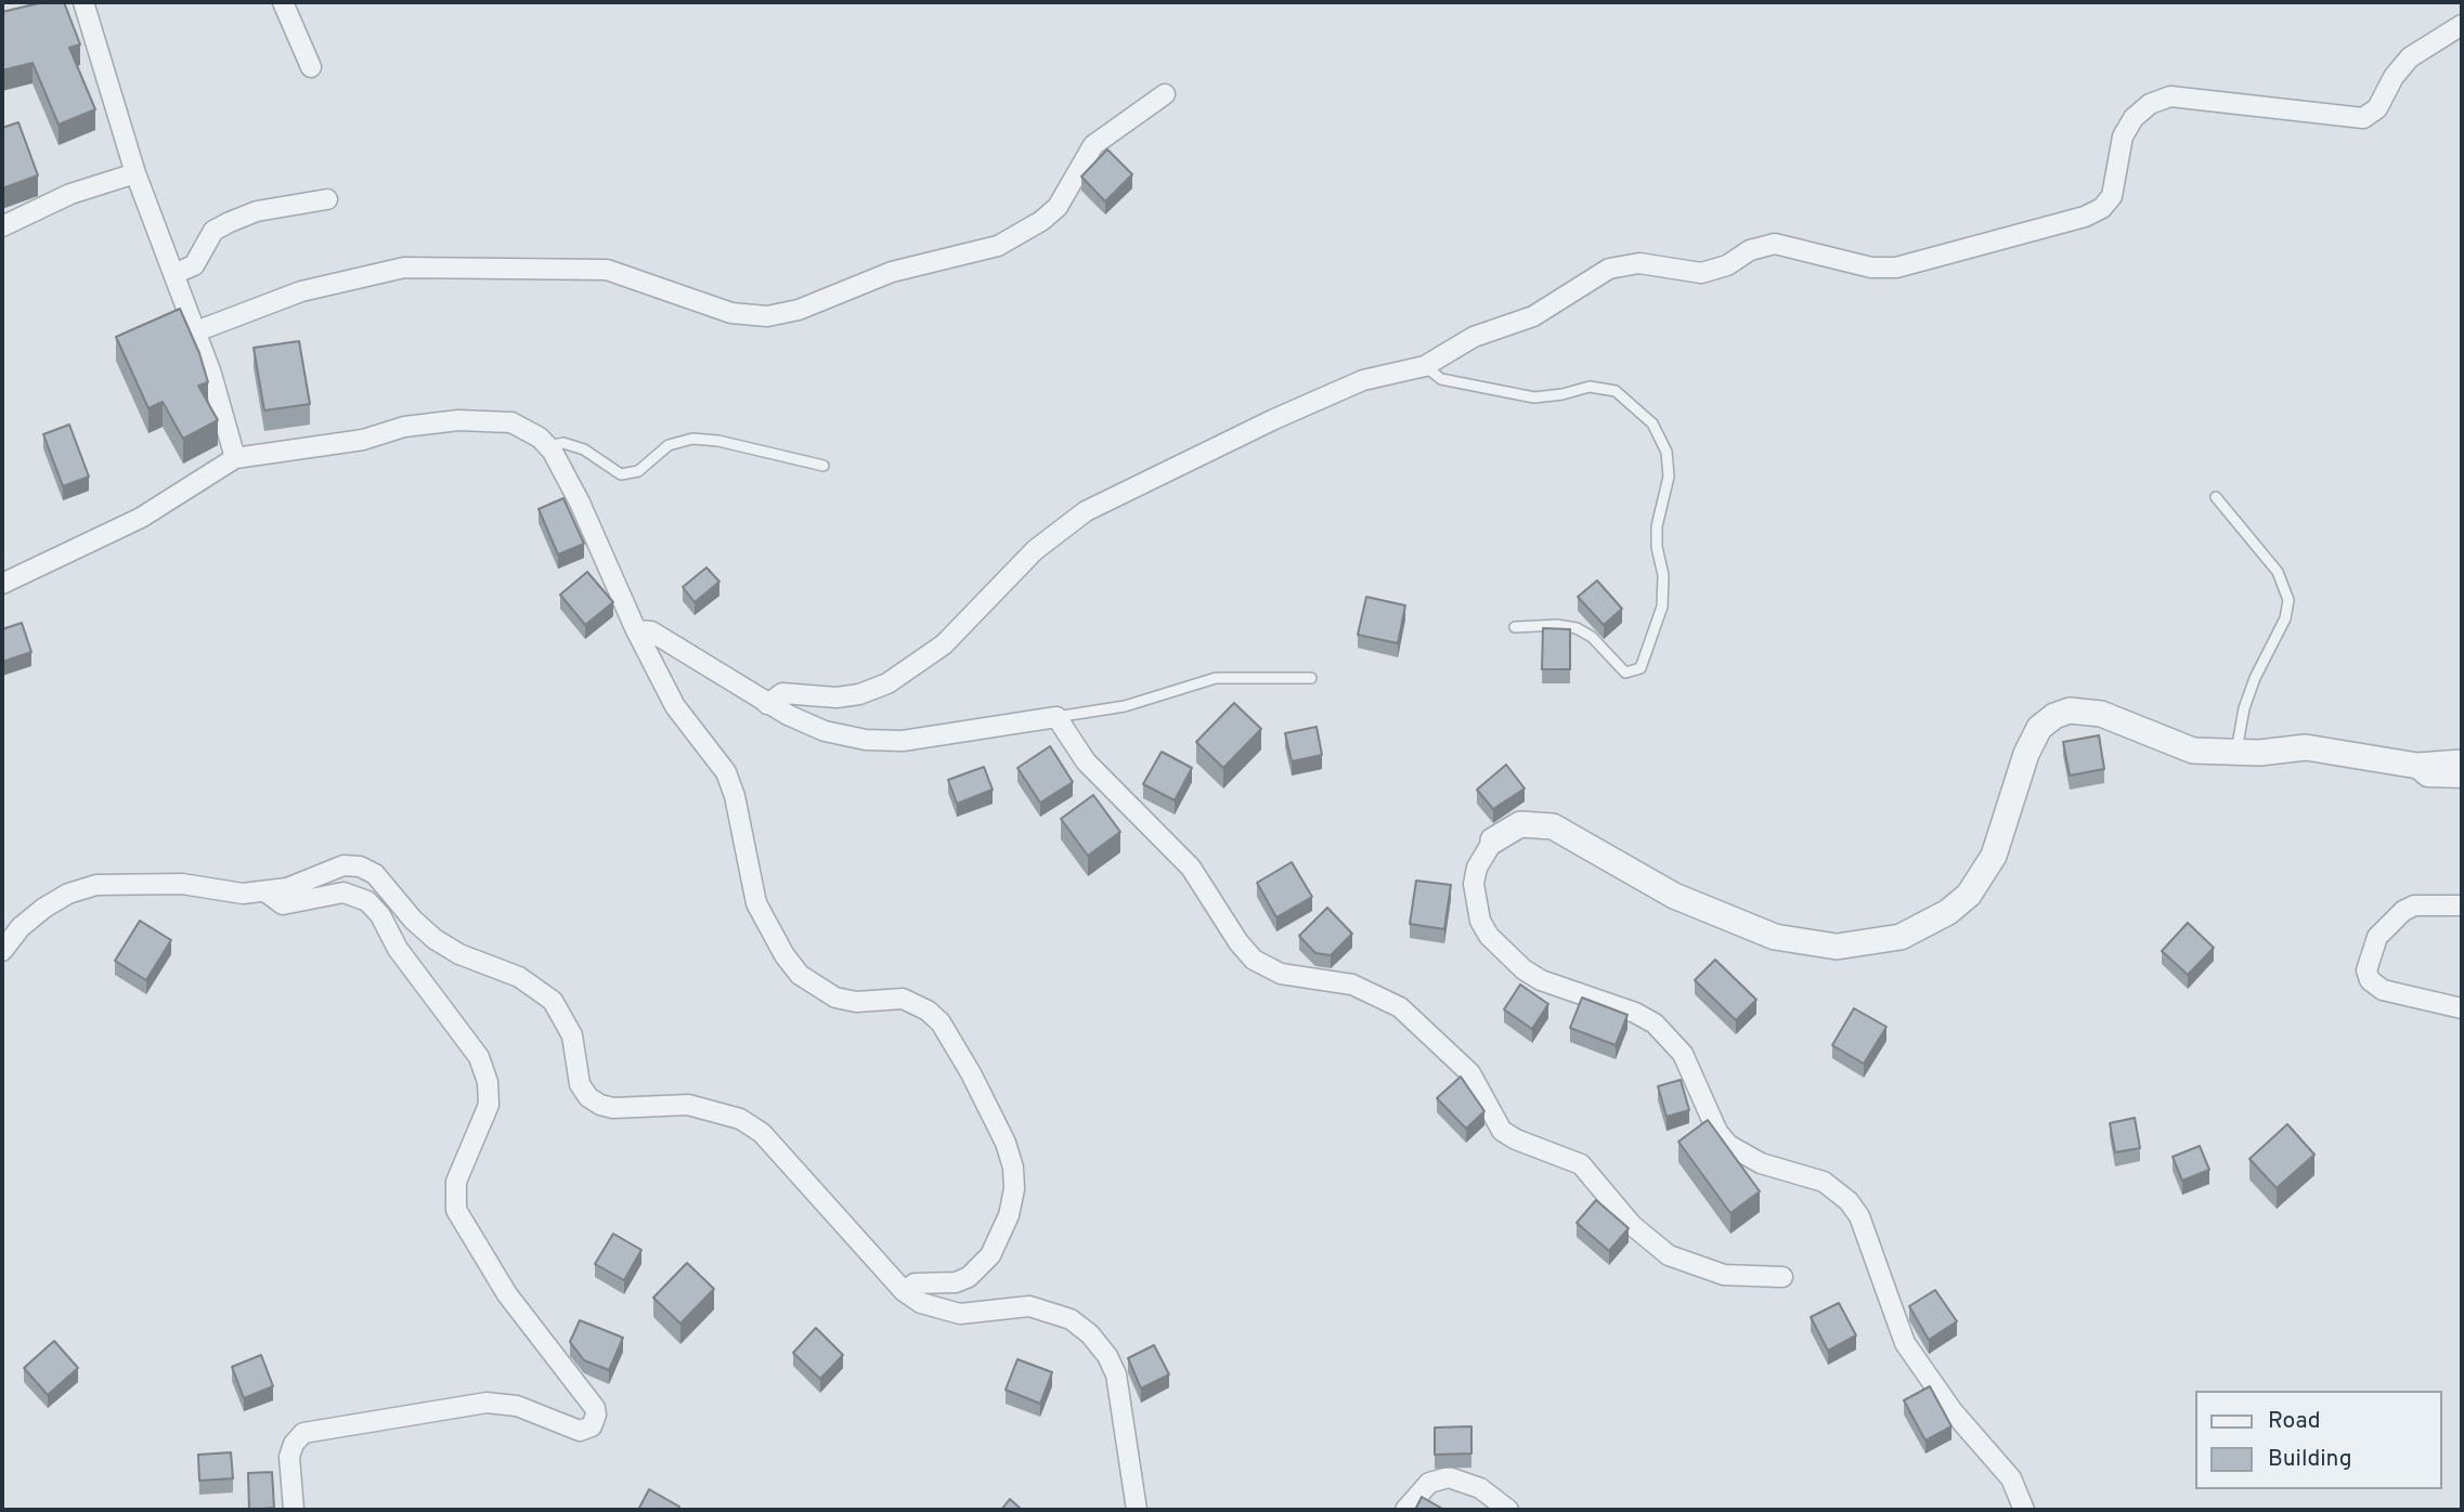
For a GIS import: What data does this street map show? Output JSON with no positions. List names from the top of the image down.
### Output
{
  "legend": ["Road", "Building"]
}
